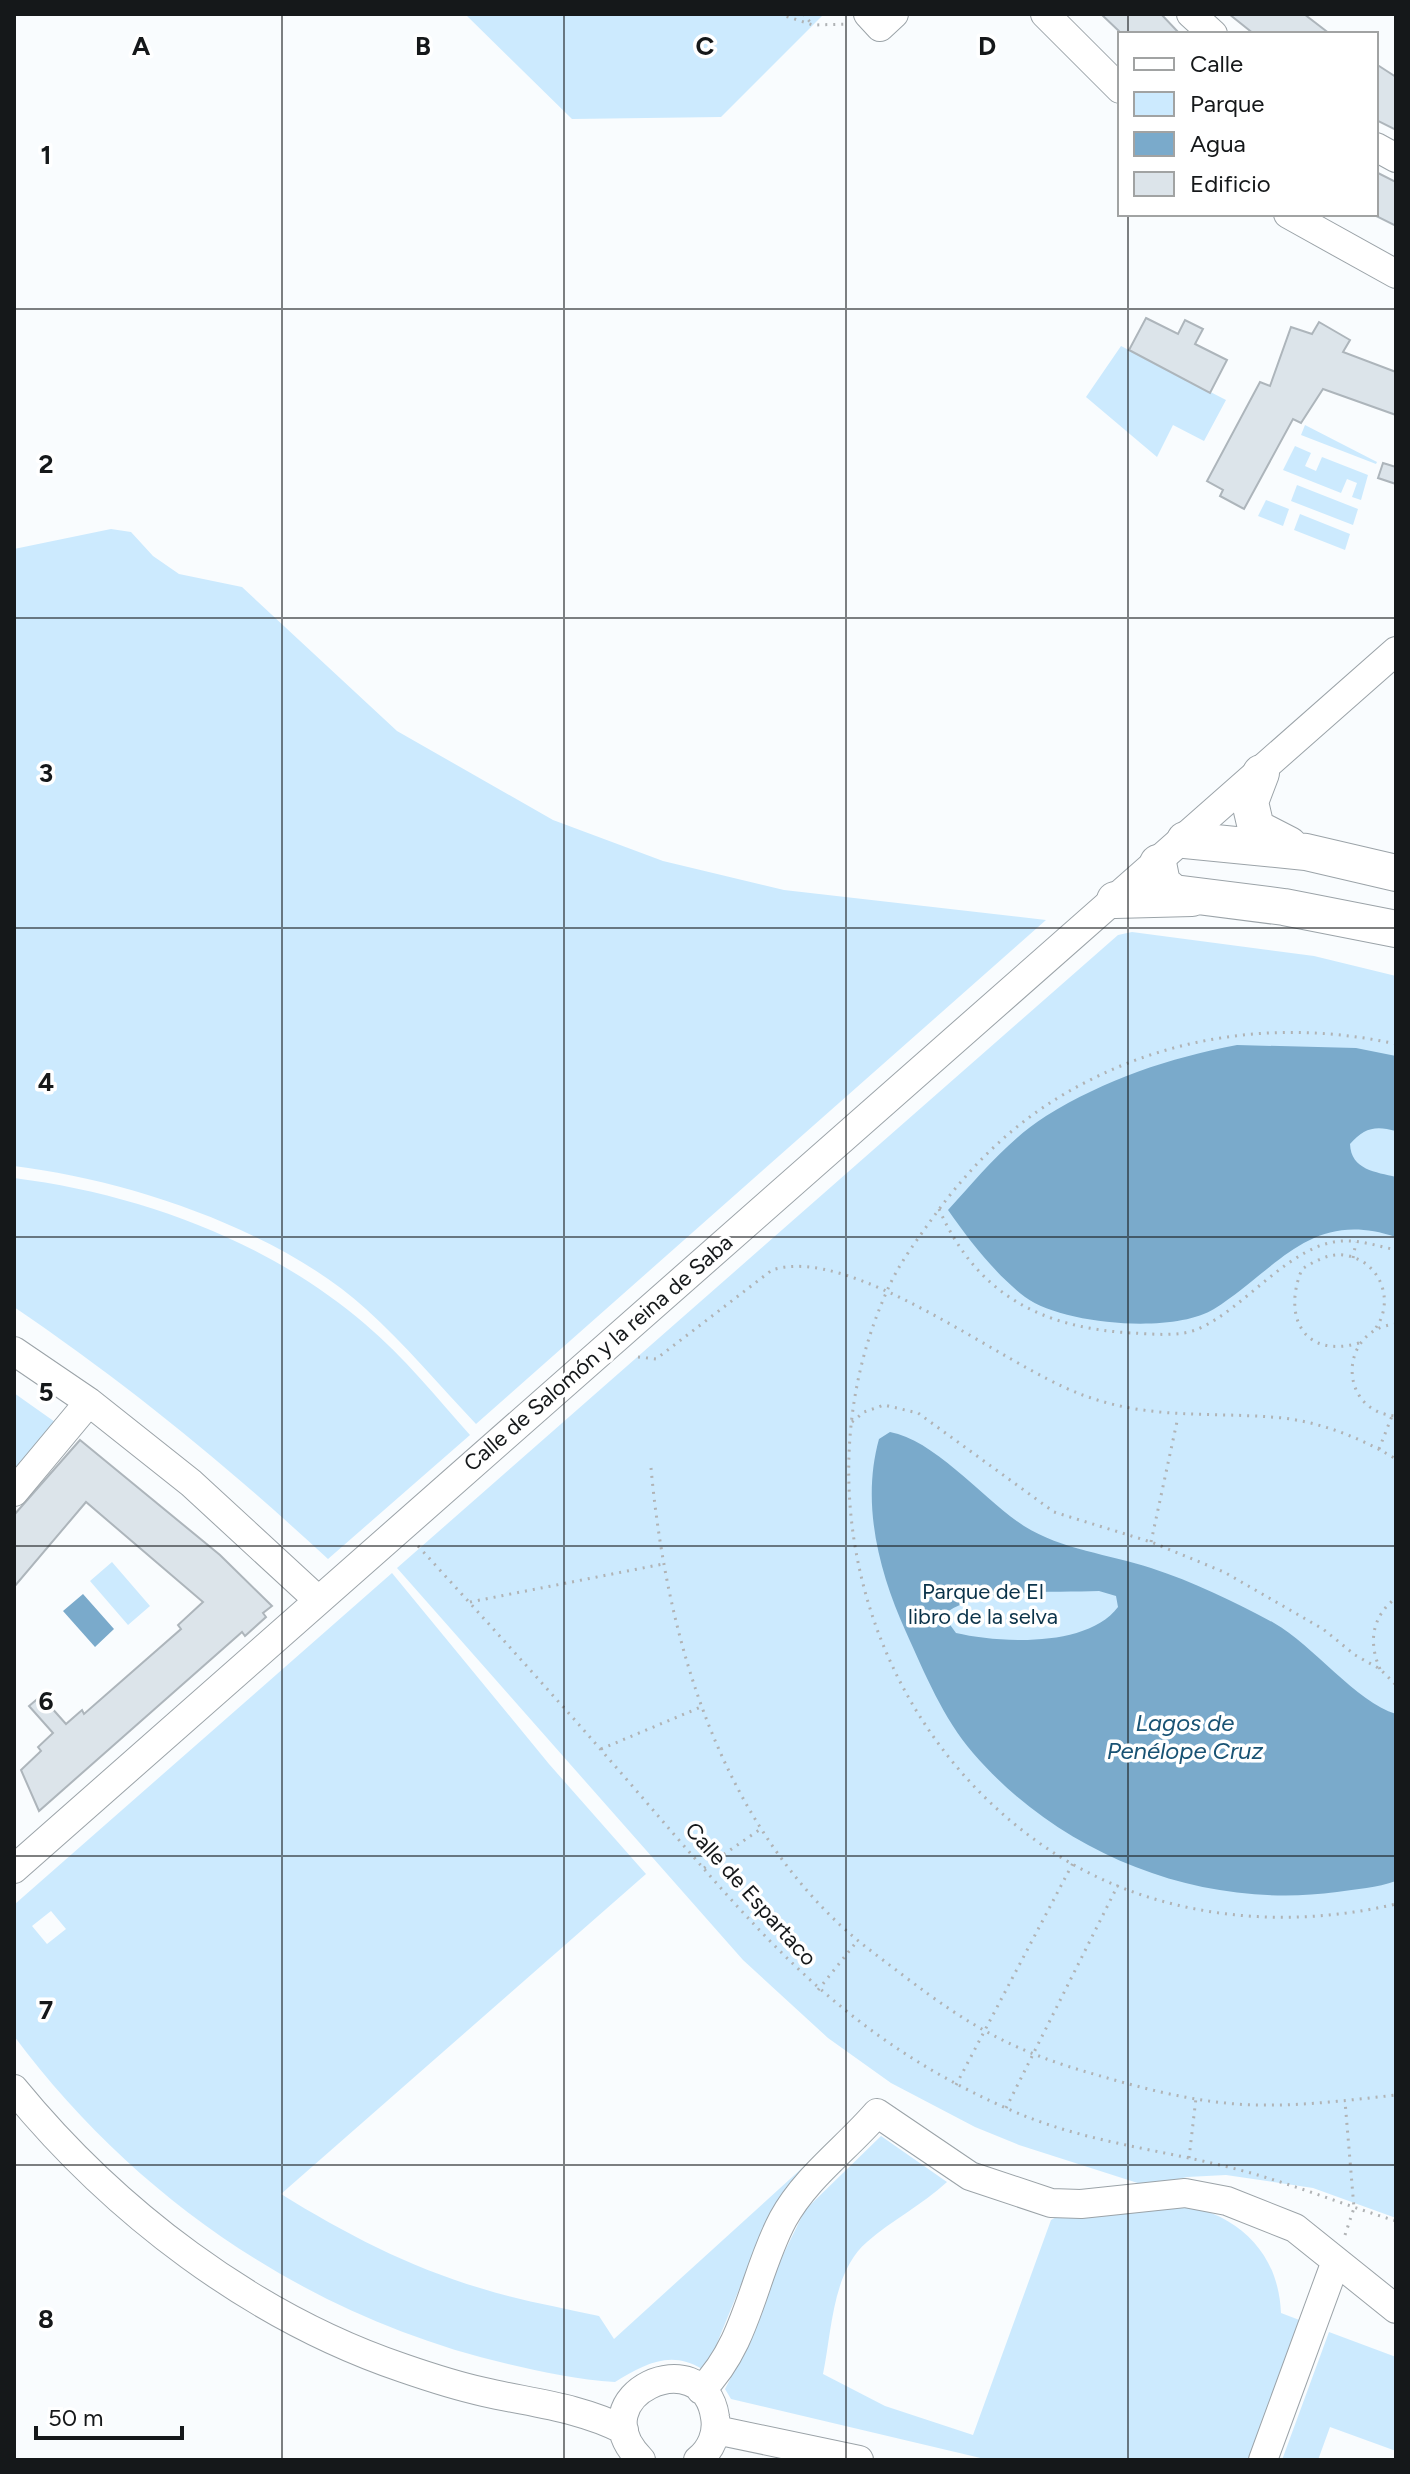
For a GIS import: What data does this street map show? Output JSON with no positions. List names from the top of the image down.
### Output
{
  "streets": {
    "street": ["Calle de Salomón y la reina de Saba"],
    "path": ["Calle de Espartaco"]
  },
  "crossings": [
    ["Calle de Salomón y la reina de Saba", "Calle de Espartaco"]
  ],
  "water": ["Lagos de Penélope Cruz"],
  "parks": ["Parque de El libro de la selva"],
  "legend": [
    "Calle",
    "Parque",
    "Agua",
    "Edificio"
  ],
  "scale_bar": "50 m",
  "grid": {
    "columns": [
      "A",
      "B",
      "C",
      "D"
    ],
    "rows": [
      "1",
      "2",
      "3",
      "4",
      "5",
      "6",
      "7",
      "8"
    ]
  }
}
